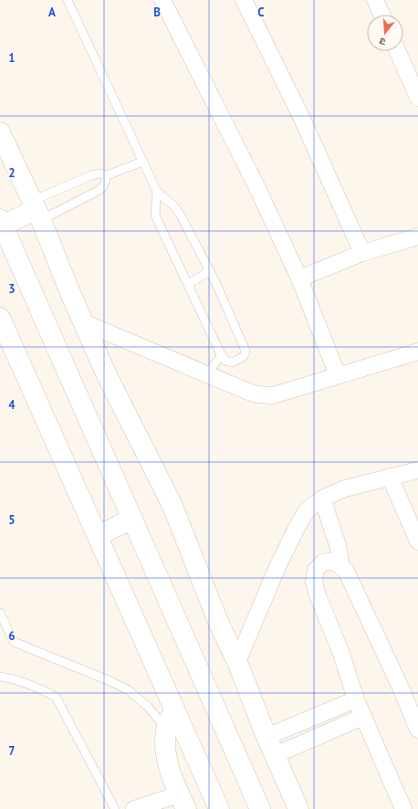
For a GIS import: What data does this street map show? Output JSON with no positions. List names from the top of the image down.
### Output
{
  "north": "bottom",
  "grid": {
    "columns": ["A", "B", "C"],
    "rows": [
      "1",
      "2",
      "3",
      "4",
      "5",
      "6",
      "7"
    ]
  }
}
